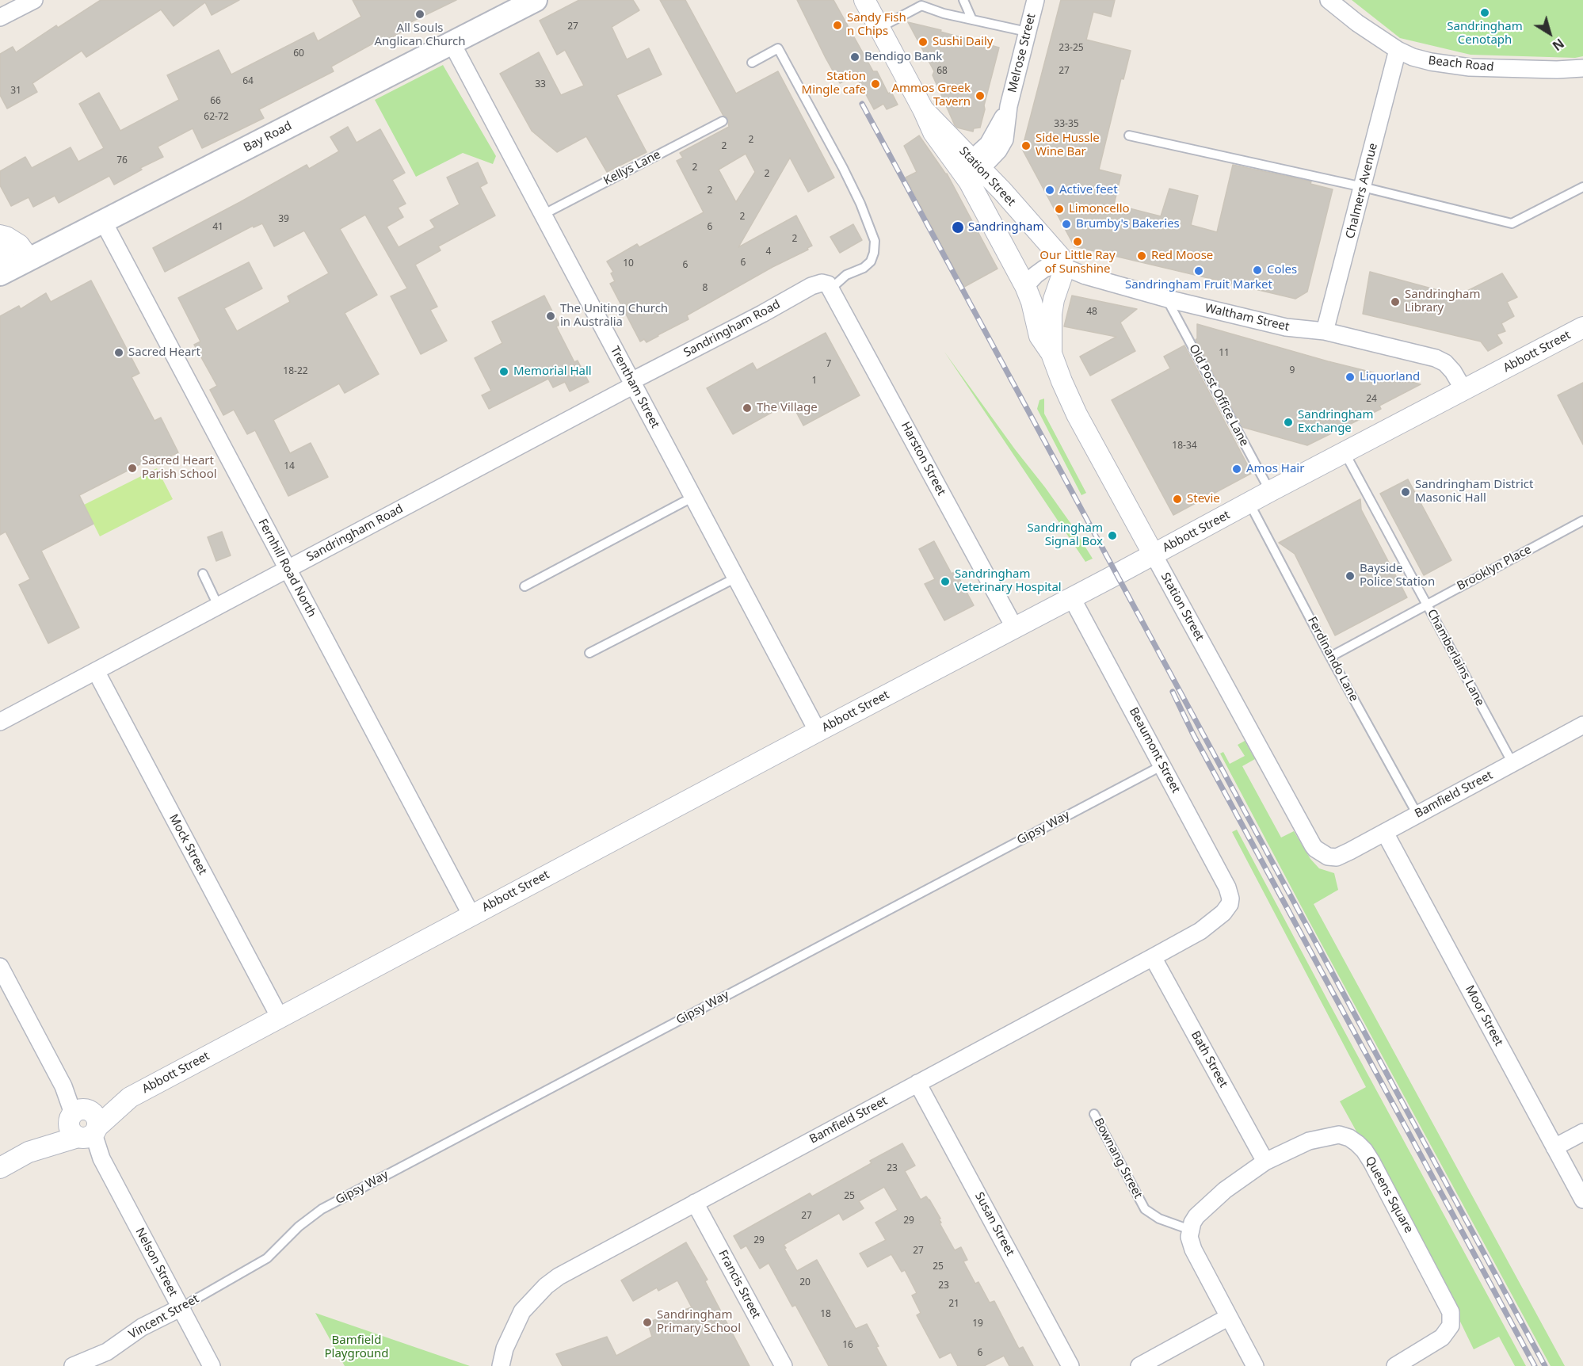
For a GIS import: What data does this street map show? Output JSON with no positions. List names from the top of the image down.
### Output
{
  "streets": {
    "main road": ["Bay Road"],
    "street": [
      "Melrose Street",
      "Beach Road",
      "Station Street",
      "Chalmers Avenue",
      "Waltham Street",
      "Sandringham Road",
      "Abbott Street",
      "Trentham Street",
      "Harston Street",
      "Fernhill Road North",
      "Beaumont Street",
      "Bamfield Street",
      "Mock Street",
      "Moor Street",
      "Bath Street",
      "Queens Square",
      "Susan Street",
      "Nelson Street",
      "Francis Street",
      "Vincent Street"
    ],
    "lane": [
      "Kellys Lane",
      "Old Post Office Lane",
      "Brooklyn Place",
      "Chamberlains Lane",
      "Ferdinando Lane",
      "Gipsy Way",
      "Bownang Street"
    ]
  },
  "crossings": [
    ["Melrose Street", "Station Street"],
    ["Beach Road", "Chalmers Avenue"],
    ["Bay Road", "Trentham Street"],
    ["Bay Road", "Fernhill Road North"],
    ["Kellys Lane", "Trentham Street"],
    ["Station Street", "Waltham Street"],
    ["Station Street", "Abbott Street"],
    ["Station Street", "Bamfield Street"],
    ["Chalmers Avenue", "Waltham Street"],
    ["Waltham Street", "Abbott Street"],
    ["Waltham Street", "Old Post Office Lane"],
    ["Sandringham Road", "Trentham Street"],
    ["Sandringham Road", "Harston Street"],
    ["Sandringham Road", "Fernhill Road North"],
    ["Sandringham Road", "Mock Street"],
    ["Abbott Street", "Trentham Street"],
    ["Abbott Street", "Old Post Office Lane"],
    ["Abbott Street", "Harston Street"],
    ["Abbott Street", "Fernhill Road North"],
    ["Abbott Street", "Chamberlains Lane"],
    ["Abbott Street", "Ferdinando Lane"],
    ["Abbott Street", "Beaumont Street"],
    ["Abbott Street", "Mock Street"],
    ["Abbott Street", "Nelson Street"],
    ["Brooklyn Place", "Chamberlains Lane"],
    ["Brooklyn Place", "Ferdinando Lane"],
    ["Chamberlains Lane", "Bamfield Street"],
    ["Ferdinando Lane", "Bamfield Street"],
    ["Beaumont Street", "Bamfield Street"],
    ["Beaumont Street", "Gipsy Way"],
    ["Bamfield Street", "Moor Street"],
    ["Bamfield Street", "Bath Street"],
    ["Bamfield Street", "Susan Street"],
    ["Bamfield Street", "Francis Street"],
    ["Gipsy Way", "Vincent Street"],
    ["Bath Street", "Queens Square"],
    ["Bownang Street", "Queens Square"],
    ["Nelson Street", "Vincent Street"]
  ],
  "parks": ["Bamfield Playground"],
  "places": [
    "Sandringham Cenotaph",
    "All Souls Anglican Church",
    "Sandy Fish n Chips",
    "Sushi Daily",
    "Bendigo Bank",
    "Station Mingle cafe",
    "Ammos Greek Tavern",
    "Side Hussle Wine Bar",
    "Active feet",
    "Limoncello",
    "Brumby's Bakeries",
    "Sandringham",
    "Our Little Ray of Sunshine",
    "Red Moose",
    "Coles",
    "Sandringham Fruit Market",
    "Sandringham Library",
    "The Uniting Church in Australia",
    "Sacred Heart",
    "Memorial Hall",
    "Liquorland",
    "The Village",
    "Sandringham Exchange",
    "Sacred Heart Parish School",
    "Amos Hair",
    "Sandringham District Masonic Hall",
    "Stevie",
    "Sandringham Signal Box",
    "Bayside Police Station",
    "Sandringham Veterinary Hospital",
    "Sandringham Primary School"
  ],
  "house_numbers": [
    "27",
    "23-25",
    "60",
    "68",
    "27",
    "64",
    "33",
    "31",
    "66",
    "62-72",
    "33-35",
    "2",
    "2",
    "76",
    "2",
    "2",
    "2",
    "2",
    "39",
    "41",
    "6",
    "2",
    "4",
    "6",
    "10",
    "6",
    "8",
    "48",
    "11",
    "7",
    "9",
    "18-22",
    "1",
    "24",
    "18-34",
    "14",
    "23",
    "25",
    "27",
    "29",
    "29",
    "27",
    "25",
    "20",
    "23",
    "21",
    "18",
    "19",
    "16",
    "6"
  ],
  "north": "bottom right"
}
